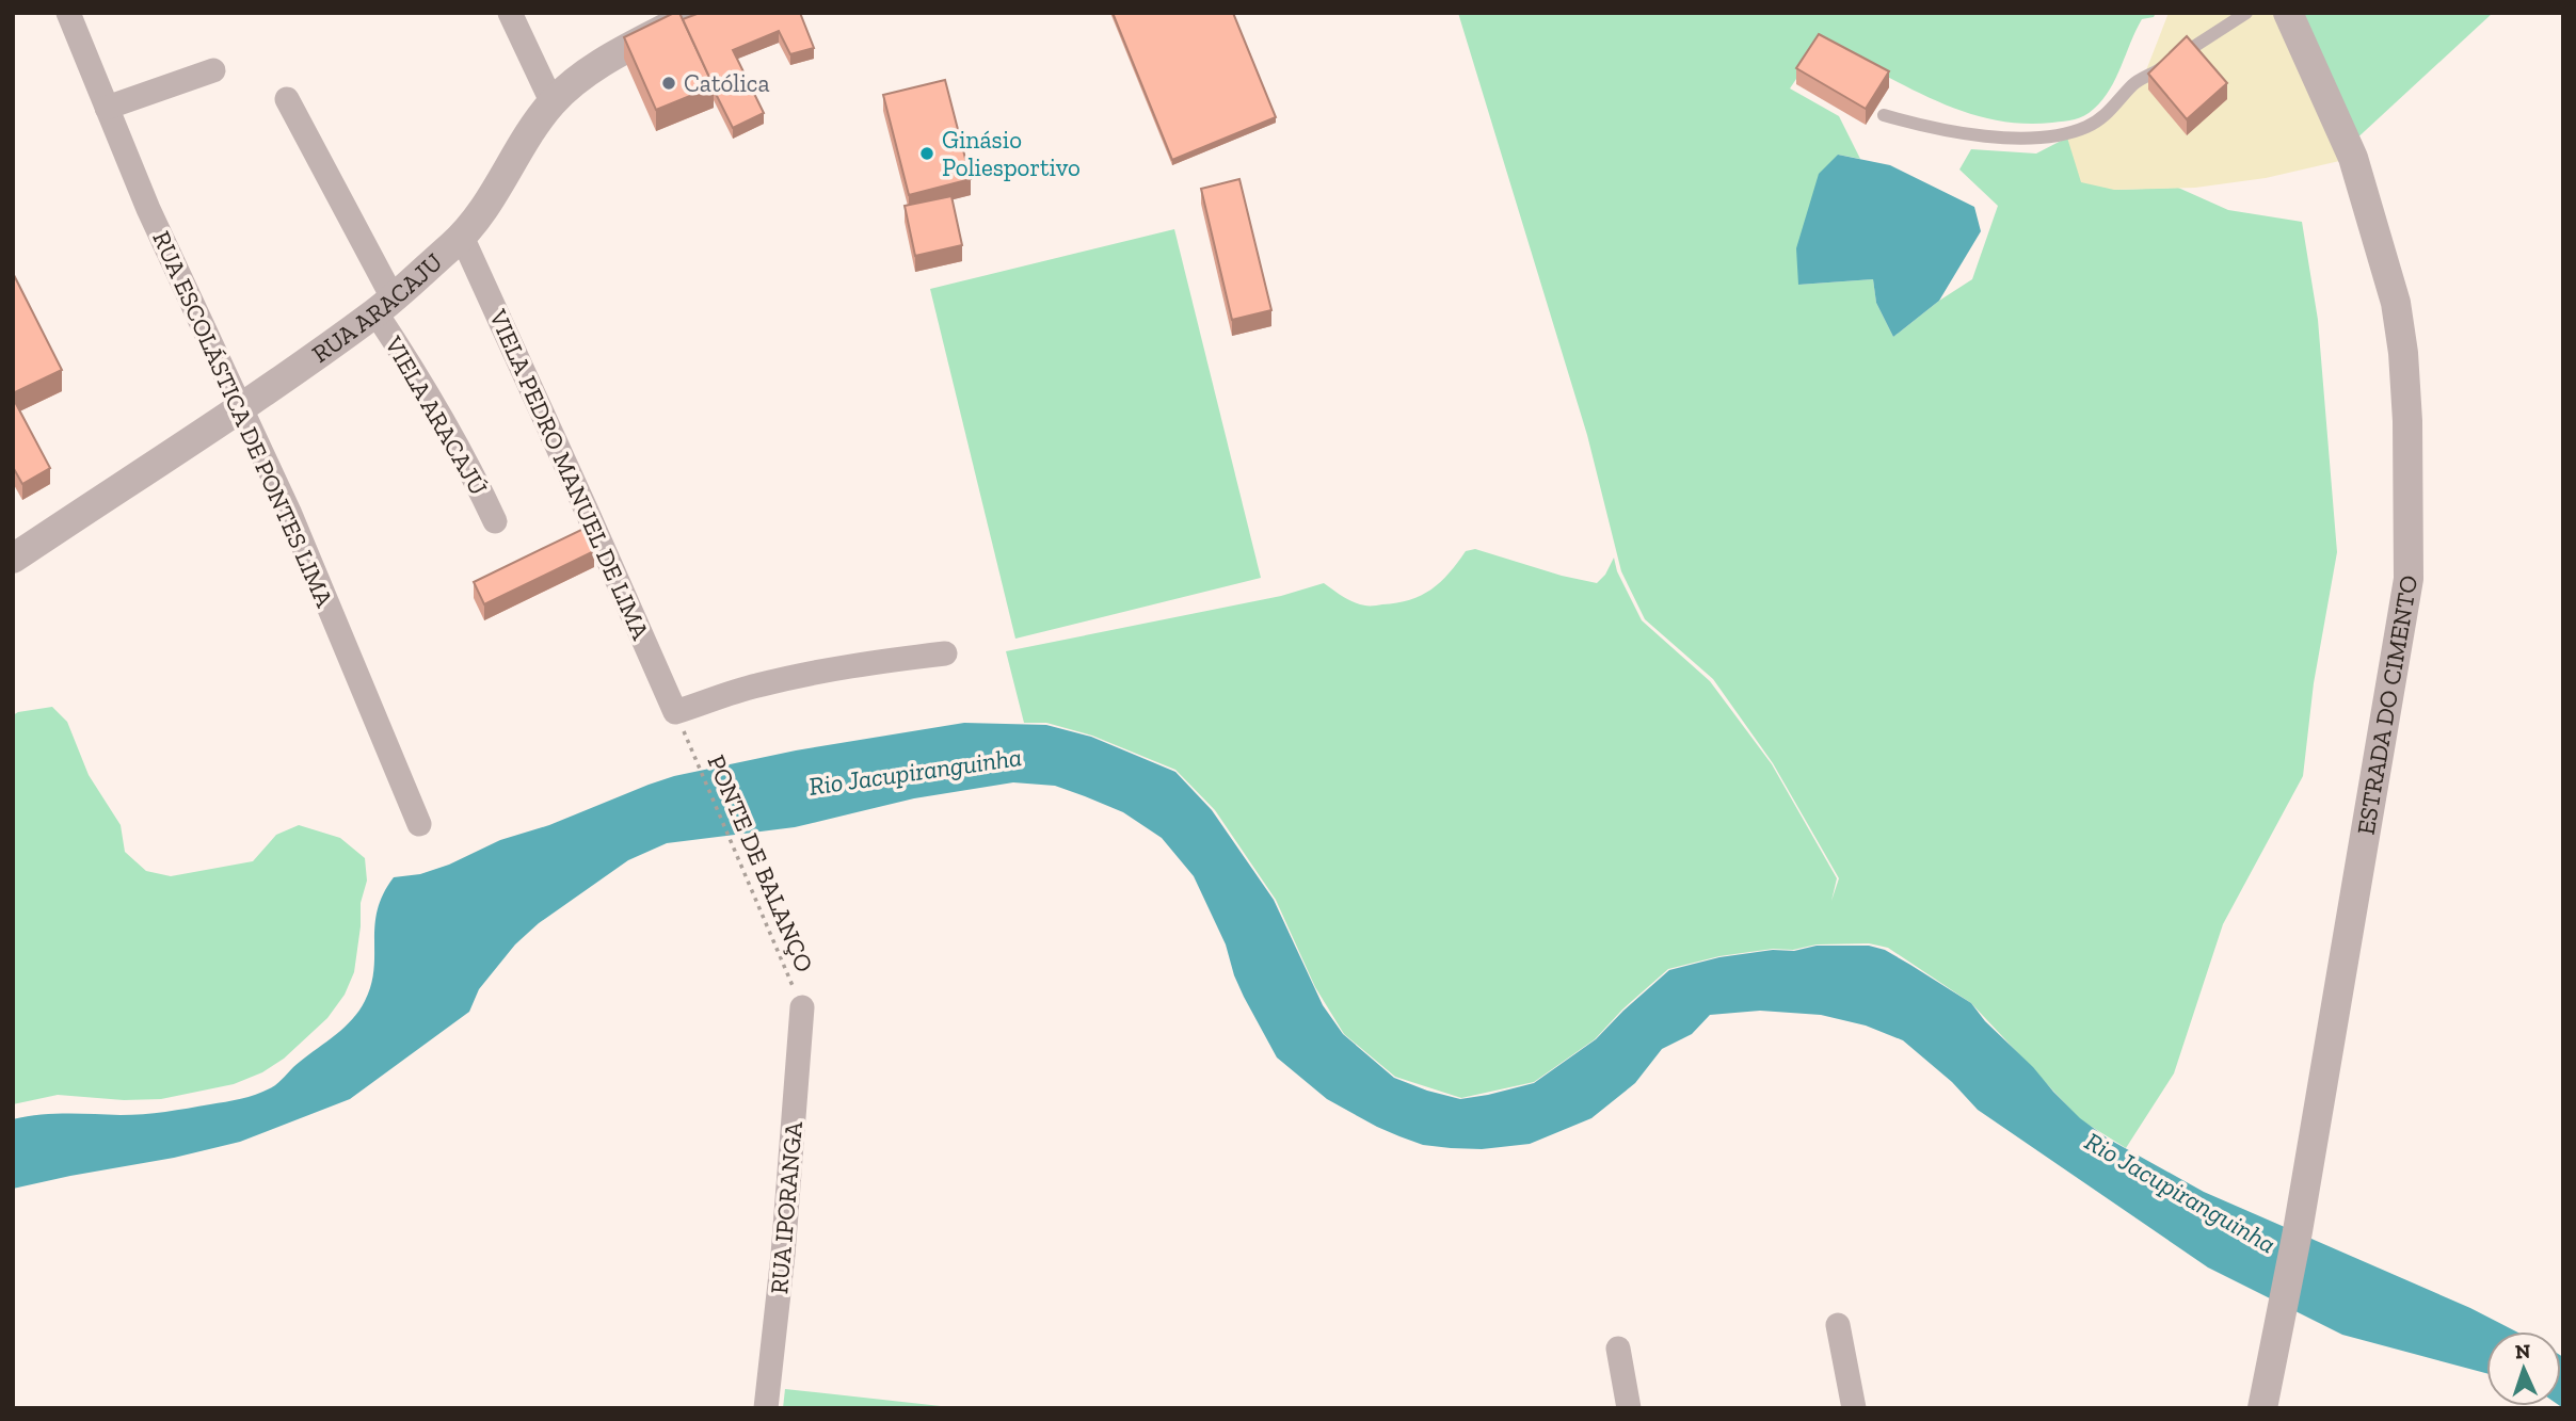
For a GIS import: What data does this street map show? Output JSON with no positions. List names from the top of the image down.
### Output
{
  "streets": {
    "street": [
      "RUA ARACAJU",
      "VIELA ARACAJÚ",
      "RUA ESCOLÁSTICA DE PONTES LIMA",
      "VIELA PEDRO MANUEL DE LIMA",
      "ESTRADA DO CIMENTO",
      "RUA IPORANGA"
    ],
    "path": ["PONTE DE BALANÇO"]
  },
  "crossings": [
    ["RUA ARACAJU", "VIELA ARACAJÚ"],
    ["RUA ARACAJU", "RUA ESCOLÁSTICA DE PONTES LIMA"],
    ["RUA ARACAJU", "VIELA PEDRO MANUEL DE LIMA"],
    ["VIELA PEDRO MANUEL DE LIMA", "PONTE DE BALANÇO"],
    ["PONTE DE BALANÇO", "RUA IPORANGA"]
  ],
  "water": ["Rio Jacupiranguinha"],
  "places": ["Católica", "Ginásio Poliesportivo"],
  "north": "top"
}
